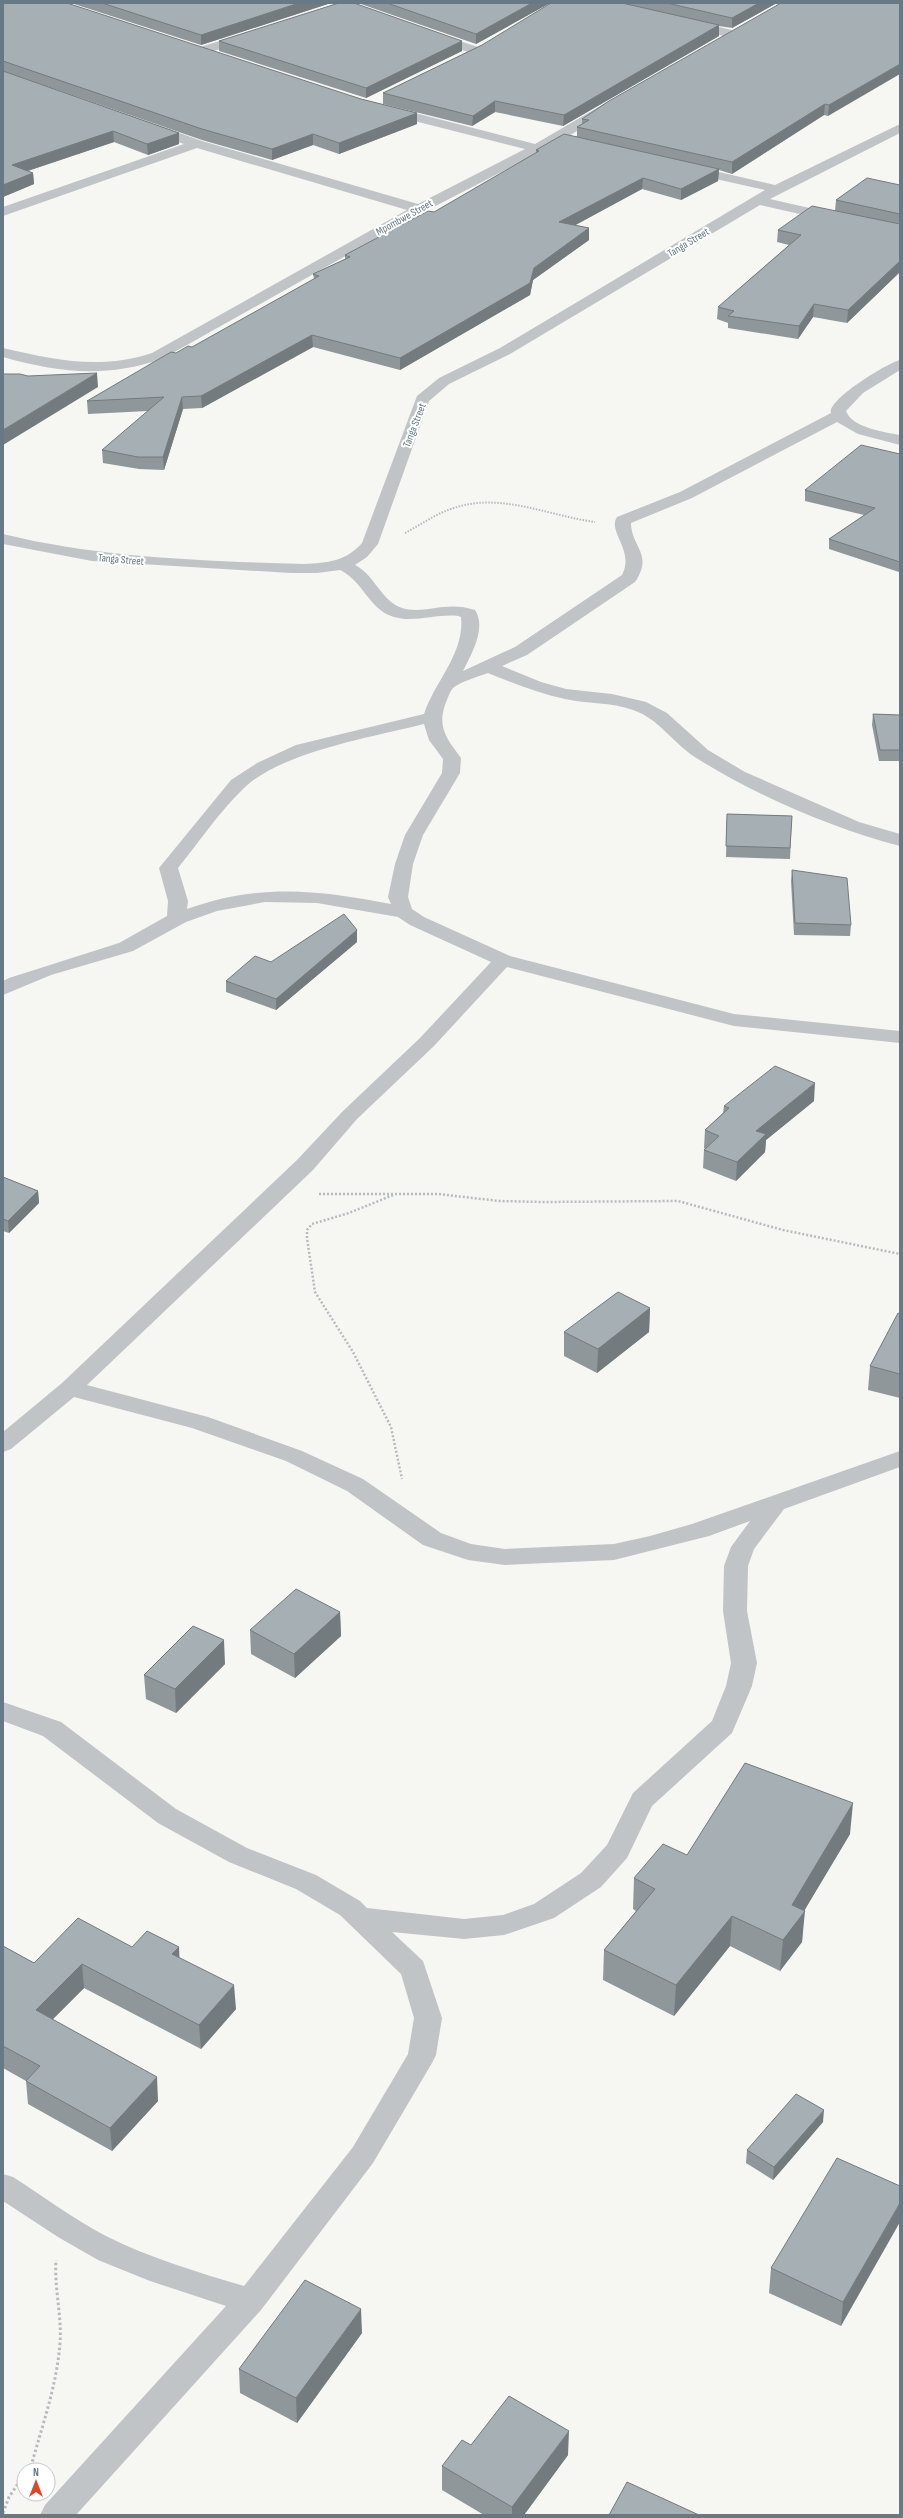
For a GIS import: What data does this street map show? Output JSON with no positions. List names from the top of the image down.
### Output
{
  "streets": {
    "street": ["Mpombwe Street", "Tanga Street"]
  },
  "north": "top"
}
